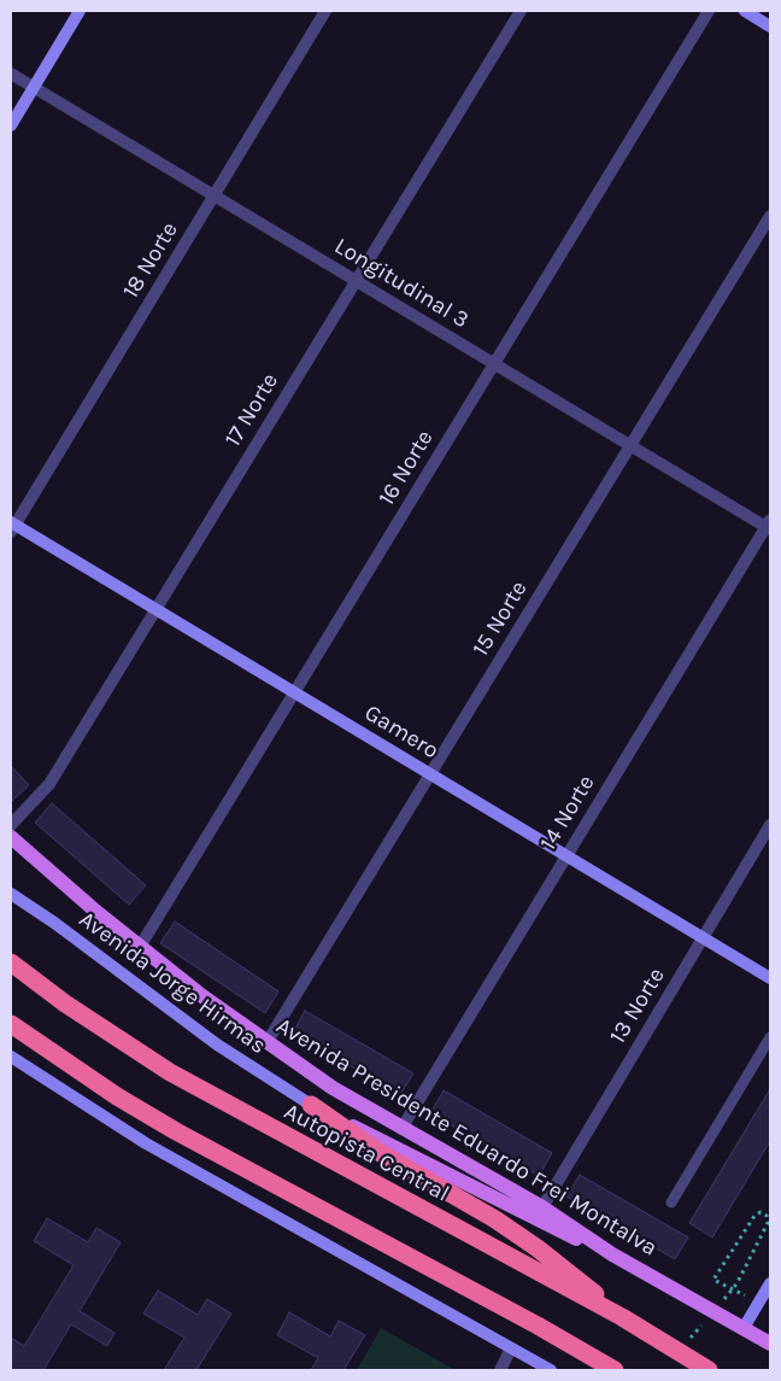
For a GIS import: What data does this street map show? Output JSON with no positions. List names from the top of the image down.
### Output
{
  "streets": {
    "highway": ["Autopista Central"],
    "main road": ["Avenida Presidente Eduardo Frei Montalva"],
    "street": [
      "18 Norte",
      "Longitudinal 3",
      "17 Norte",
      "16 Norte",
      "15 Norte",
      "Gamero",
      "14 Norte",
      "Avenida Jorge Hirmas",
      "13 Norte"
    ]
  },
  "crossings": [
    ["18 Norte", "Longitudinal 3"],
    ["18 Norte", "Gamero"],
    ["Longitudinal 3", "17 Norte"],
    ["Longitudinal 3", "16 Norte"],
    ["Longitudinal 3", "15 Norte"],
    ["Longitudinal 3", "14 Norte"],
    ["17 Norte", "Gamero"],
    ["16 Norte", "Gamero"],
    ["16 Norte", "Avenida Presidente Eduardo Frei Montalva"],
    ["15 Norte", "Gamero"],
    ["15 Norte", "Avenida Presidente Eduardo Frei Montalva"],
    ["Gamero", "14 Norte"],
    ["Gamero", "13 Norte"],
    ["14 Norte", "Avenida Presidente Eduardo Frei Montalva"],
    ["13 Norte", "Avenida Presidente Eduardo Frei Montalva"]
  ]
}
